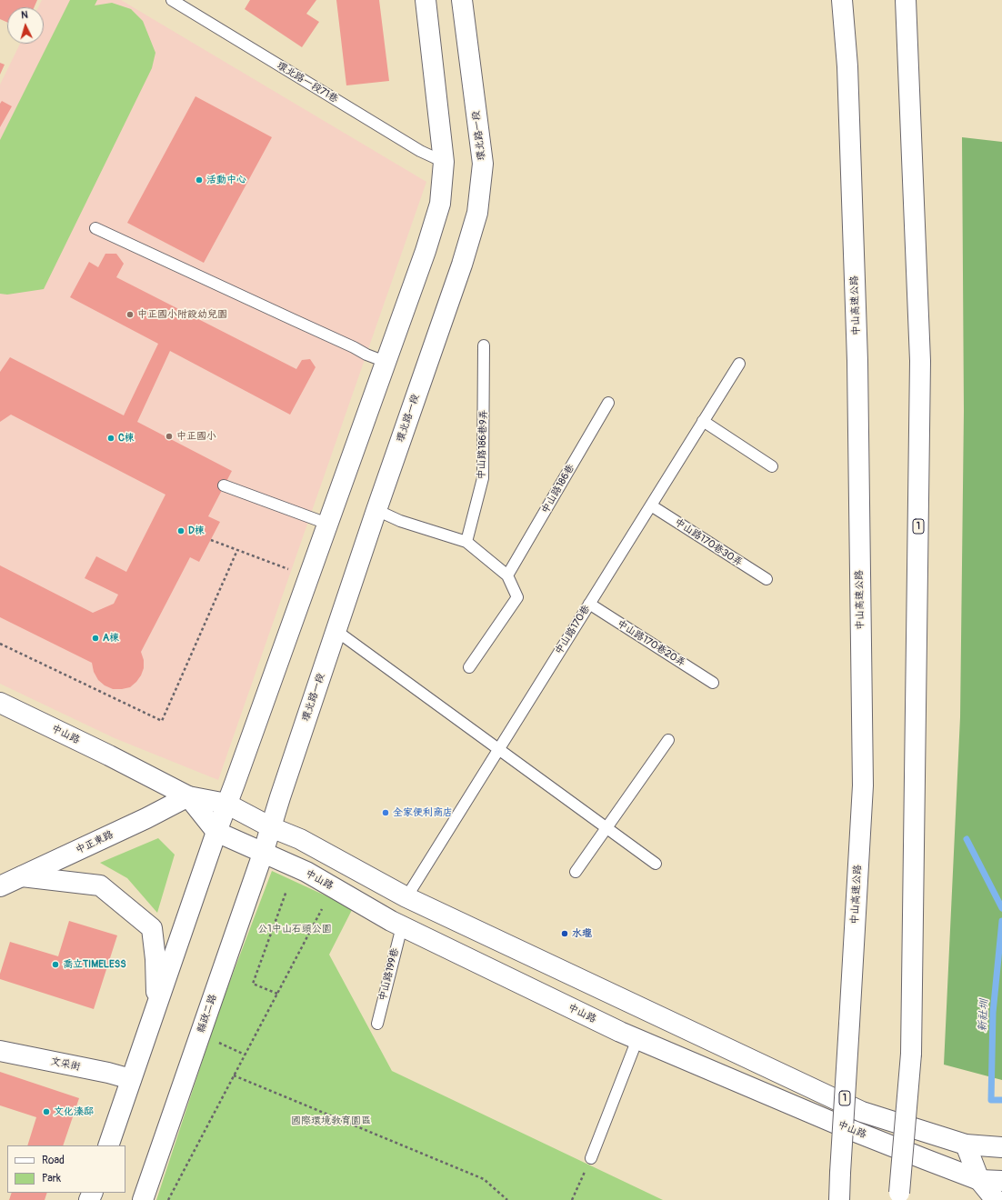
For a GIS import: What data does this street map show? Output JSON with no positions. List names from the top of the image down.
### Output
{
  "streets": {
    "main road": [
      "環北路一段",
      "中山高速公路",
      "1",
      "中山路",
      "中正東路",
      "縣政二路",
      "文采街"
    ],
    "lane": [
      "環北路一段71巷",
      "中山路186巷9弄",
      "中山路186巷",
      "中山路170巷30弄",
      "中山路170巷",
      "中山路170巷20弄",
      "中山路199巷"
    ]
  },
  "crossings": [
    ["環北路一段", "中山路"],
    ["環北路一段", "縣政二路"],
    ["中山路170巷30弄", "中山路170巷"],
    ["中山路170巷", "中山路170巷20弄"],
    ["中山路170巷", "中山路"],
    ["中山路", "中正東路"],
    ["中山路", "中山路199巷"],
    ["中山路", "縣政二路"]
  ],
  "water": ["新社圳"],
  "parks": ["公1中山石頭公園", "國際環境教育園區"],
  "places": [
    "活動中心",
    "中正國小附設幼兒園",
    "中正國小",
    "C棟",
    "D棟",
    "A棟",
    "全家便利商店",
    "水瓏",
    "喬立TIMELESS",
    "文化溱邸"
  ],
  "legend": ["Road", "Park"],
  "north": "top"
}
